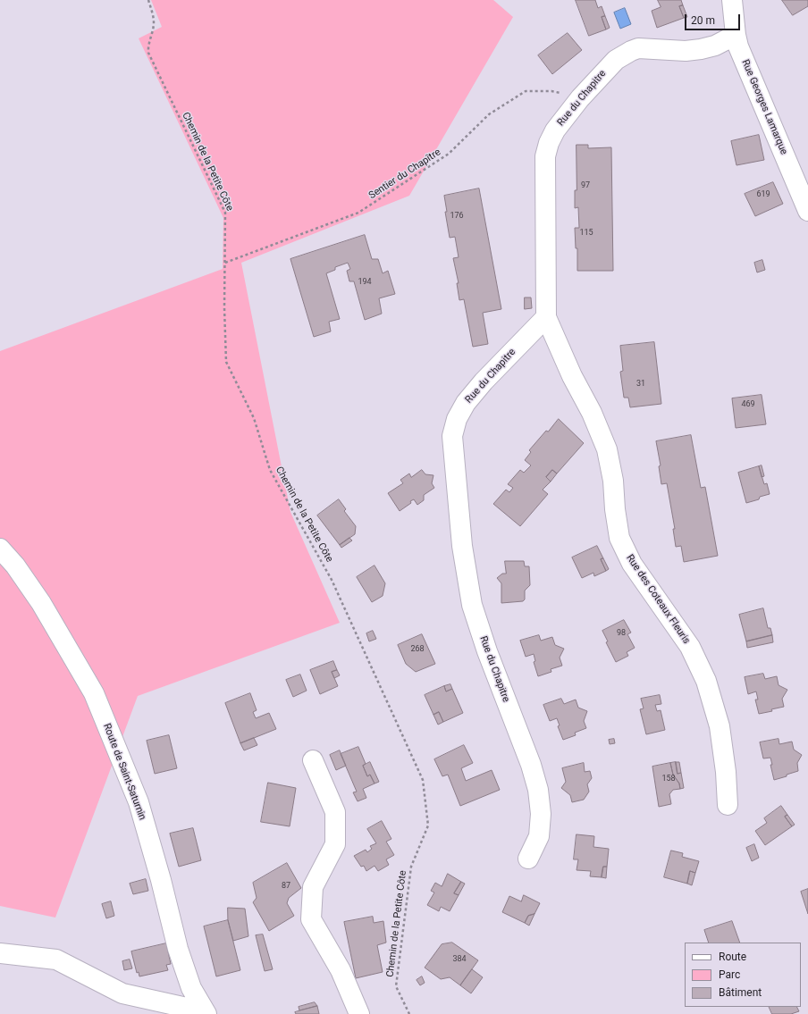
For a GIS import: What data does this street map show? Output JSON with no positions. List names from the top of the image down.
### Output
{
  "streets": {
    "street": [
      "Rue du Chapitre",
      "Rue Georges Lamarque",
      "Rue des Coteaux Fleuris",
      "Route de Saint-Saturnin"
    ],
    "path": ["Chemin de la Petite Côte", "Sentier du Chapître"]
  },
  "crossings": [
    ["Rue du Chapitre", "Rue Georges Lamarque"],
    ["Rue du Chapitre", "Sentier du Chapître"],
    ["Rue du Chapitre", "Rue des Coteaux Fleuris"],
    ["Chemin de la Petite Côte", "Sentier du Chapître"]
  ],
  "house_numbers": [
    "97",
    "619",
    "176",
    "115",
    "194",
    "31",
    "469",
    "98",
    "268",
    "158",
    "87",
    "384"
  ],
  "legend": ["Route", "Parc", "Bâtiment"],
  "scale_bar": "20 m"
}
